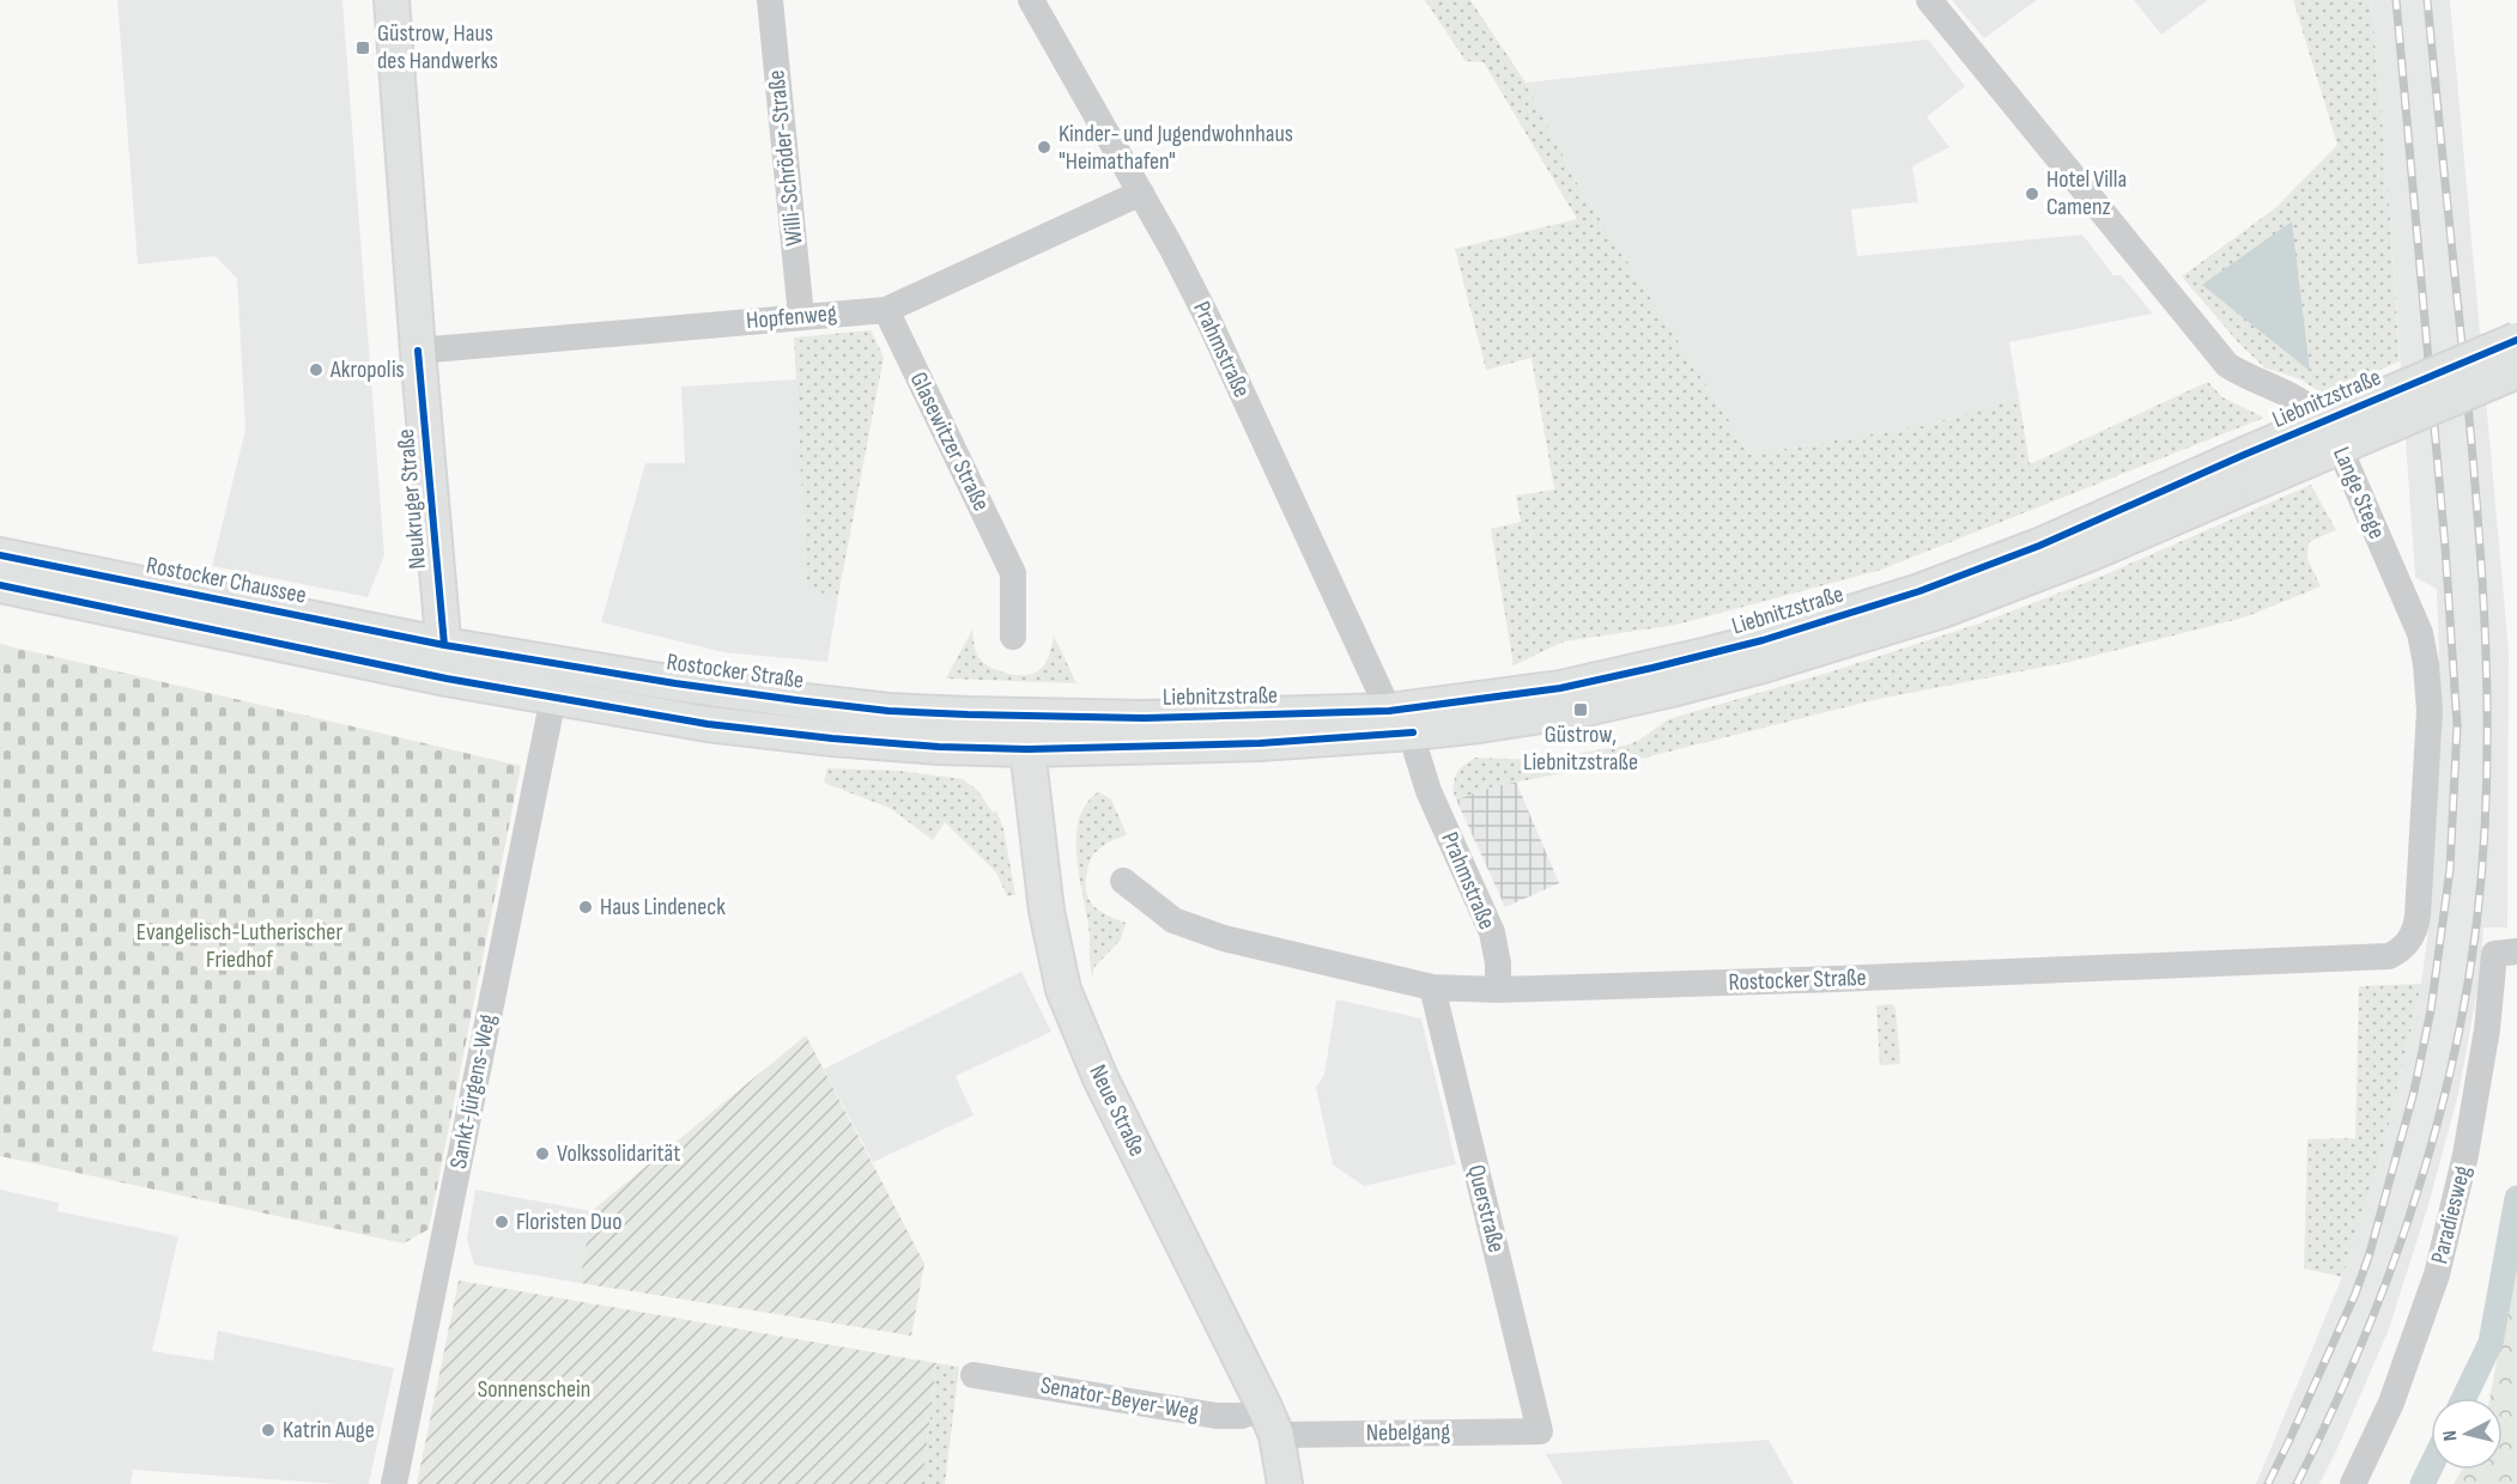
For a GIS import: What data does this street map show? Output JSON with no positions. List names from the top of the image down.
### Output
{
  "streets": {
    "main road": [
      "Liebnitzstraße",
      "Neukruger Straße",
      "Rostocker Chaussee",
      "Rostocker Straße",
      "Neue Straße"
    ],
    "street": [
      "Willi-Schröder-Straße",
      "Hopfenweg",
      "Prahmstraße",
      "Glasewitzer Straße",
      "Lange Stege",
      "Sankt-Jürgens-Weg",
      "Querstraße",
      "Paradiesweg",
      "Senator-Beyer-Weg",
      "Nebelgang"
    ]
  },
  "crossings": [
    ["Willi-Schröder-Straße", "Hopfenweg"],
    ["Hopfenweg", "Prahmstraße"],
    ["Hopfenweg", "Glasewitzer Straße"],
    ["Hopfenweg", "Neukruger Straße"],
    ["Prahmstraße", "Liebnitzstraße"],
    ["Prahmstraße", "Rostocker Straße"],
    ["Liebnitzstraße", "Rostocker Straße"],
    ["Liebnitzstraße", "Neue Straße"],
    ["Lange Stege", "Rostocker Straße"],
    ["Neukruger Straße", "Rostocker Chaussee"],
    ["Neukruger Straße", "Rostocker Straße"],
    ["Rostocker Chaussee", "Rostocker Straße"],
    ["Rostocker Chaussee", "Sankt-Jürgens-Weg"],
    ["Rostocker Straße", "Neue Straße"],
    ["Rostocker Straße", "Querstraße"],
    ["Neue Straße", "Senator-Beyer-Weg"],
    ["Neue Straße", "Nebelgang"],
    ["Querstraße", "Nebelgang"],
    ["Senator-Beyer-Weg", "Nebelgang"]
  ],
  "parks": ["Evangelisch-Lutherischer Friedhof", "Sonnenschein"],
  "places": {
    "transit": ["Güstrow, Haus des Handwerks", "Güstrow, Liebnitzstraße"],
    "other": [
      "Kinder- und Jugendwohnhaus \"Heimathafen\"",
      "Hotel Villa Camenz",
      "Akropolis",
      "Haus Lindeneck",
      "Volkssolidarität",
      "Floristen Duo",
      "Katrin Auge"
    ]
  },
  "north": "left"
}
